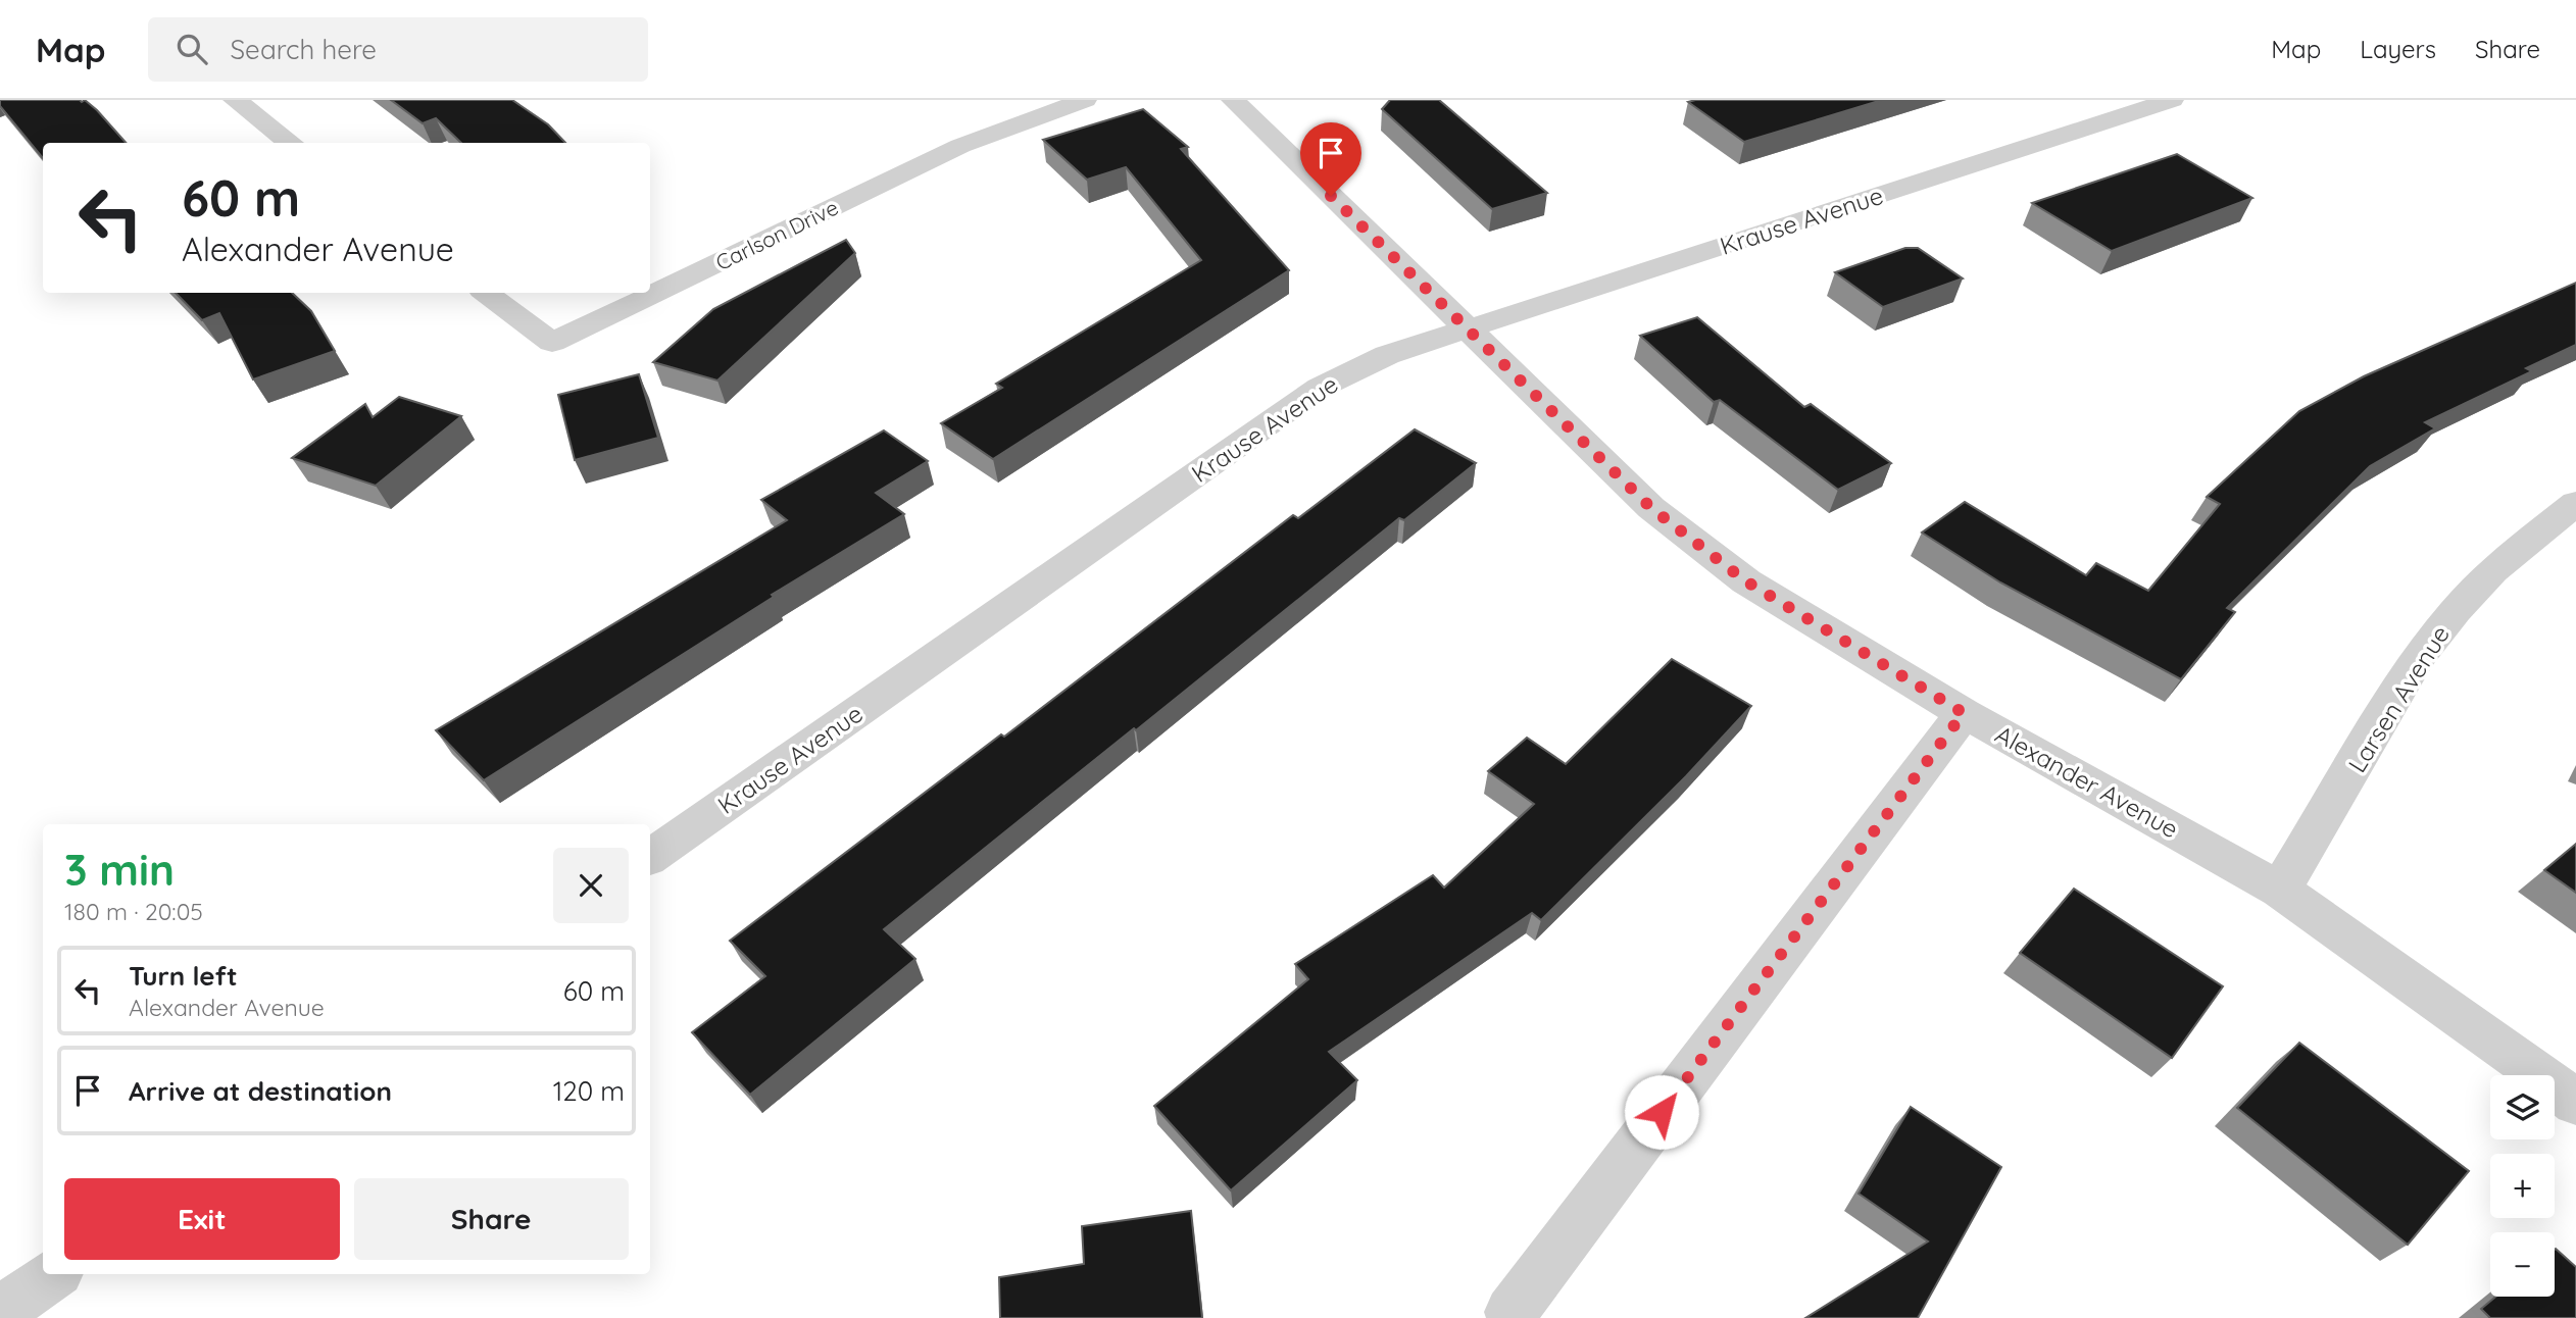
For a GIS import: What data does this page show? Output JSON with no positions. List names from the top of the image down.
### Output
{
  "streets": {
    "street": [
      "Krause Avenue",
      "Carlson Drive",
      "Larsen Avenue",
      "Alexander Avenue"
    ]
  },
  "crossings": [
    ["Krause Avenue", "Alexander Avenue"],
    ["Larsen Avenue", "Alexander Avenue"]
  ],
  "page": {
    "header": "Map",
    "search": "Search here",
    "nav": ["Map", "Layers", "Share"],
    "turn": ["60 m", "Alexander Avenue"],
    "heading": ["3 min", "180 m · 20:05"],
    "list": [
      {
        "name": "Turn left",
        "note": "Alexander Avenue",
        "value": "60 m"
      },
      {
        "name": "Arrive at destination",
        "value": "120 m"
      }
    ],
    "map_buttons": ["+", "−"],
    "buttons": ["Exit", "Share"]
  }
}
